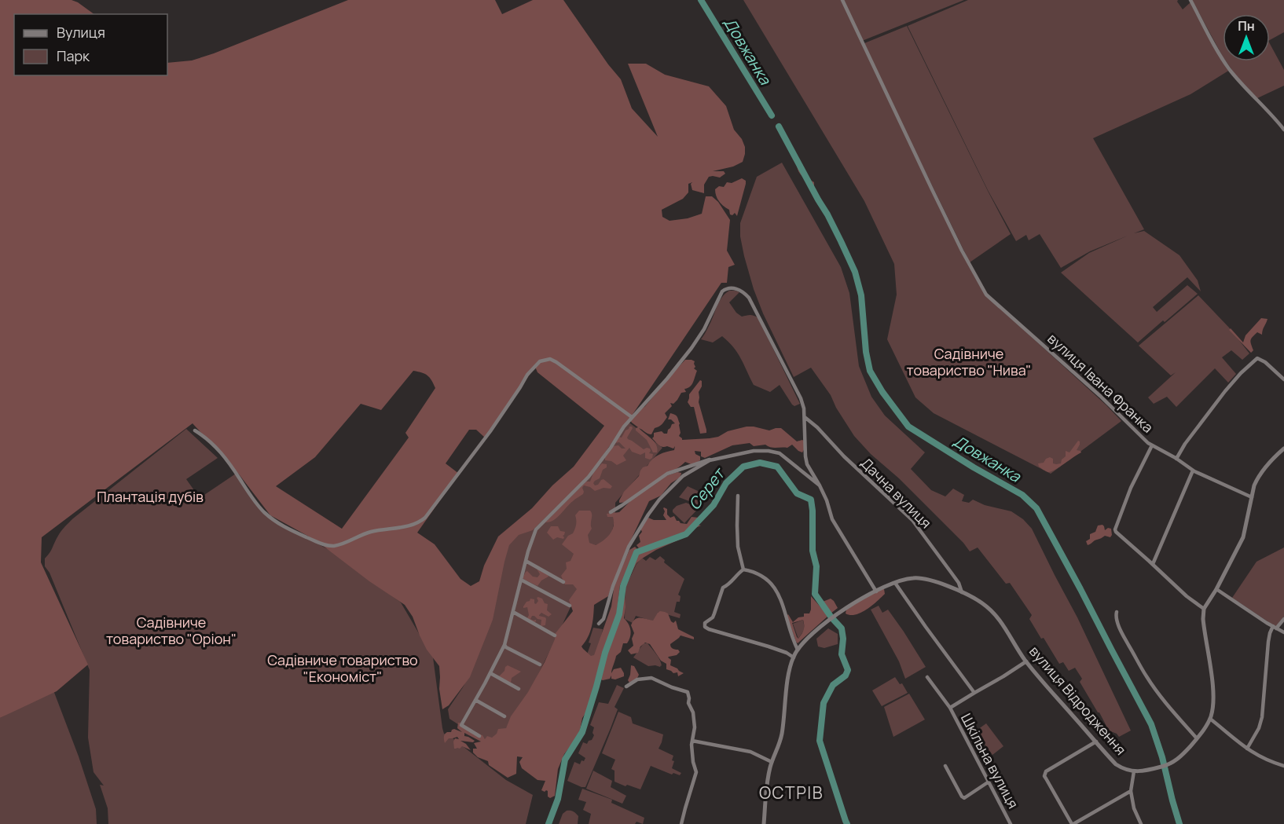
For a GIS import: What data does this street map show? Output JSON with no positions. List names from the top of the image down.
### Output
{
  "streets": {
    "street": [
      "вулиця Івана Франка",
      "Дачна вулиця",
      "вулиця Відродження",
      "Шкільна вулиця"
    ]
  },
  "crossings": [
    ["Дачна вулиця", "вулиця Відродження"]
  ],
  "districts": ["ОСТРІВ"],
  "water": ["Довжанка", "Серет"],
  "parks": [
    "Садівниче товариство \"Нива\"",
    "Плантація дубів",
    "Садівниче товариство \"Оріон\"",
    "Садівниче товариство \"Економіст\""
  ],
  "legend": ["Вулиця", "Парк"],
  "north": "top"
}
